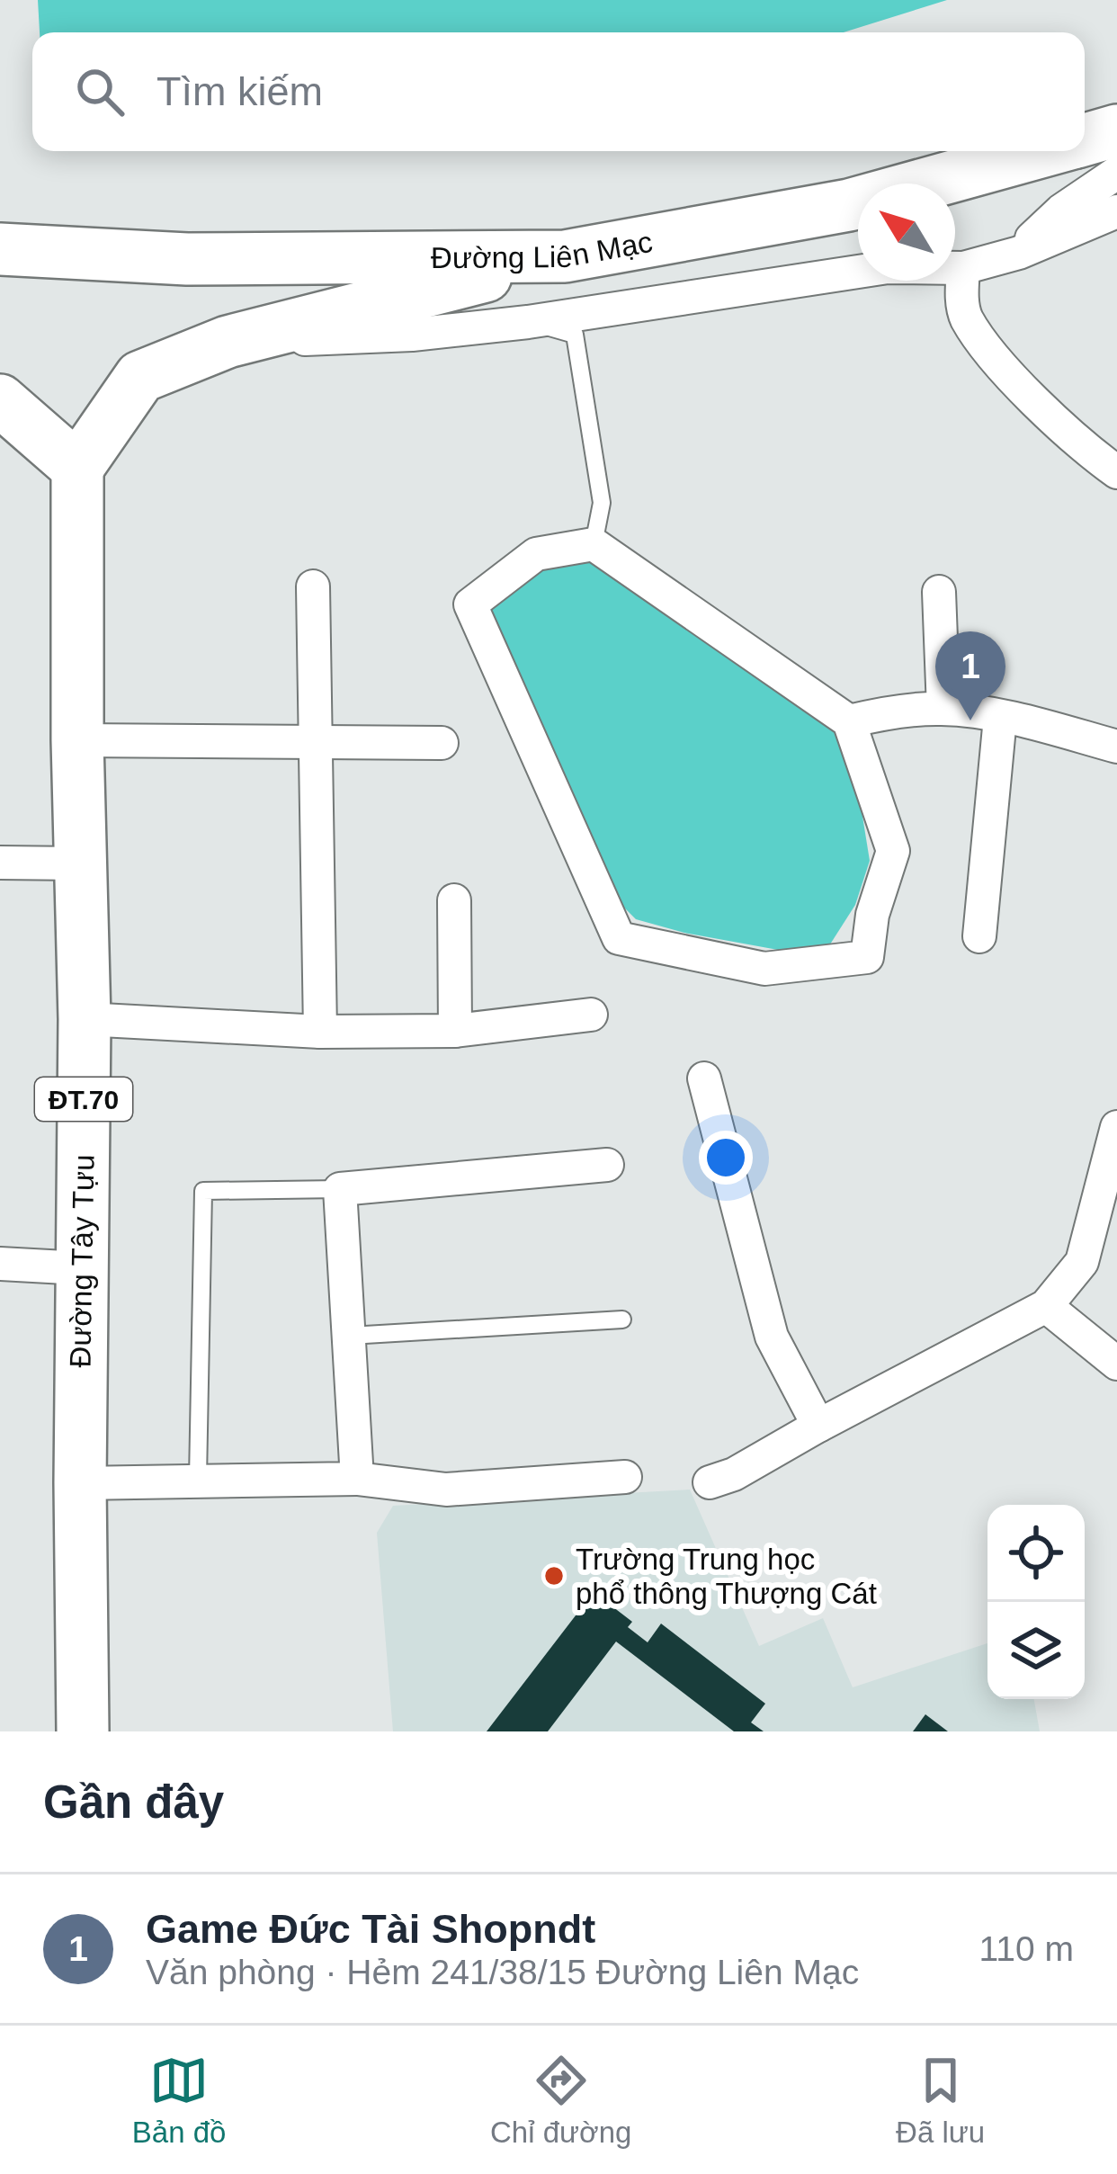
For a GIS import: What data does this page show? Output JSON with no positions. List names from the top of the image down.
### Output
{
  "streets": {
    "main road": ["Đường Liên Mạc", "ĐT.70", "Đường Tây Tựu"]
  },
  "places": ["Trường Trung học phổ thông Thượng Cát"],
  "north": "top left",
  "page": {
    "search": "Tìm kiếm",
    "pins": "1",
    "heading": "Gần đây",
    "list": [
      {
        "mark": "1",
        "name": "Game Đức Tài Shopndt",
        "note": "Văn phòng · Hẻm 241/38/15 Đường Liên Mạc",
        "value": "110 m"
      }
    ],
    "nav": ["Bản đồ", "Chỉ đường", "Đã lưu"]
  }
}
